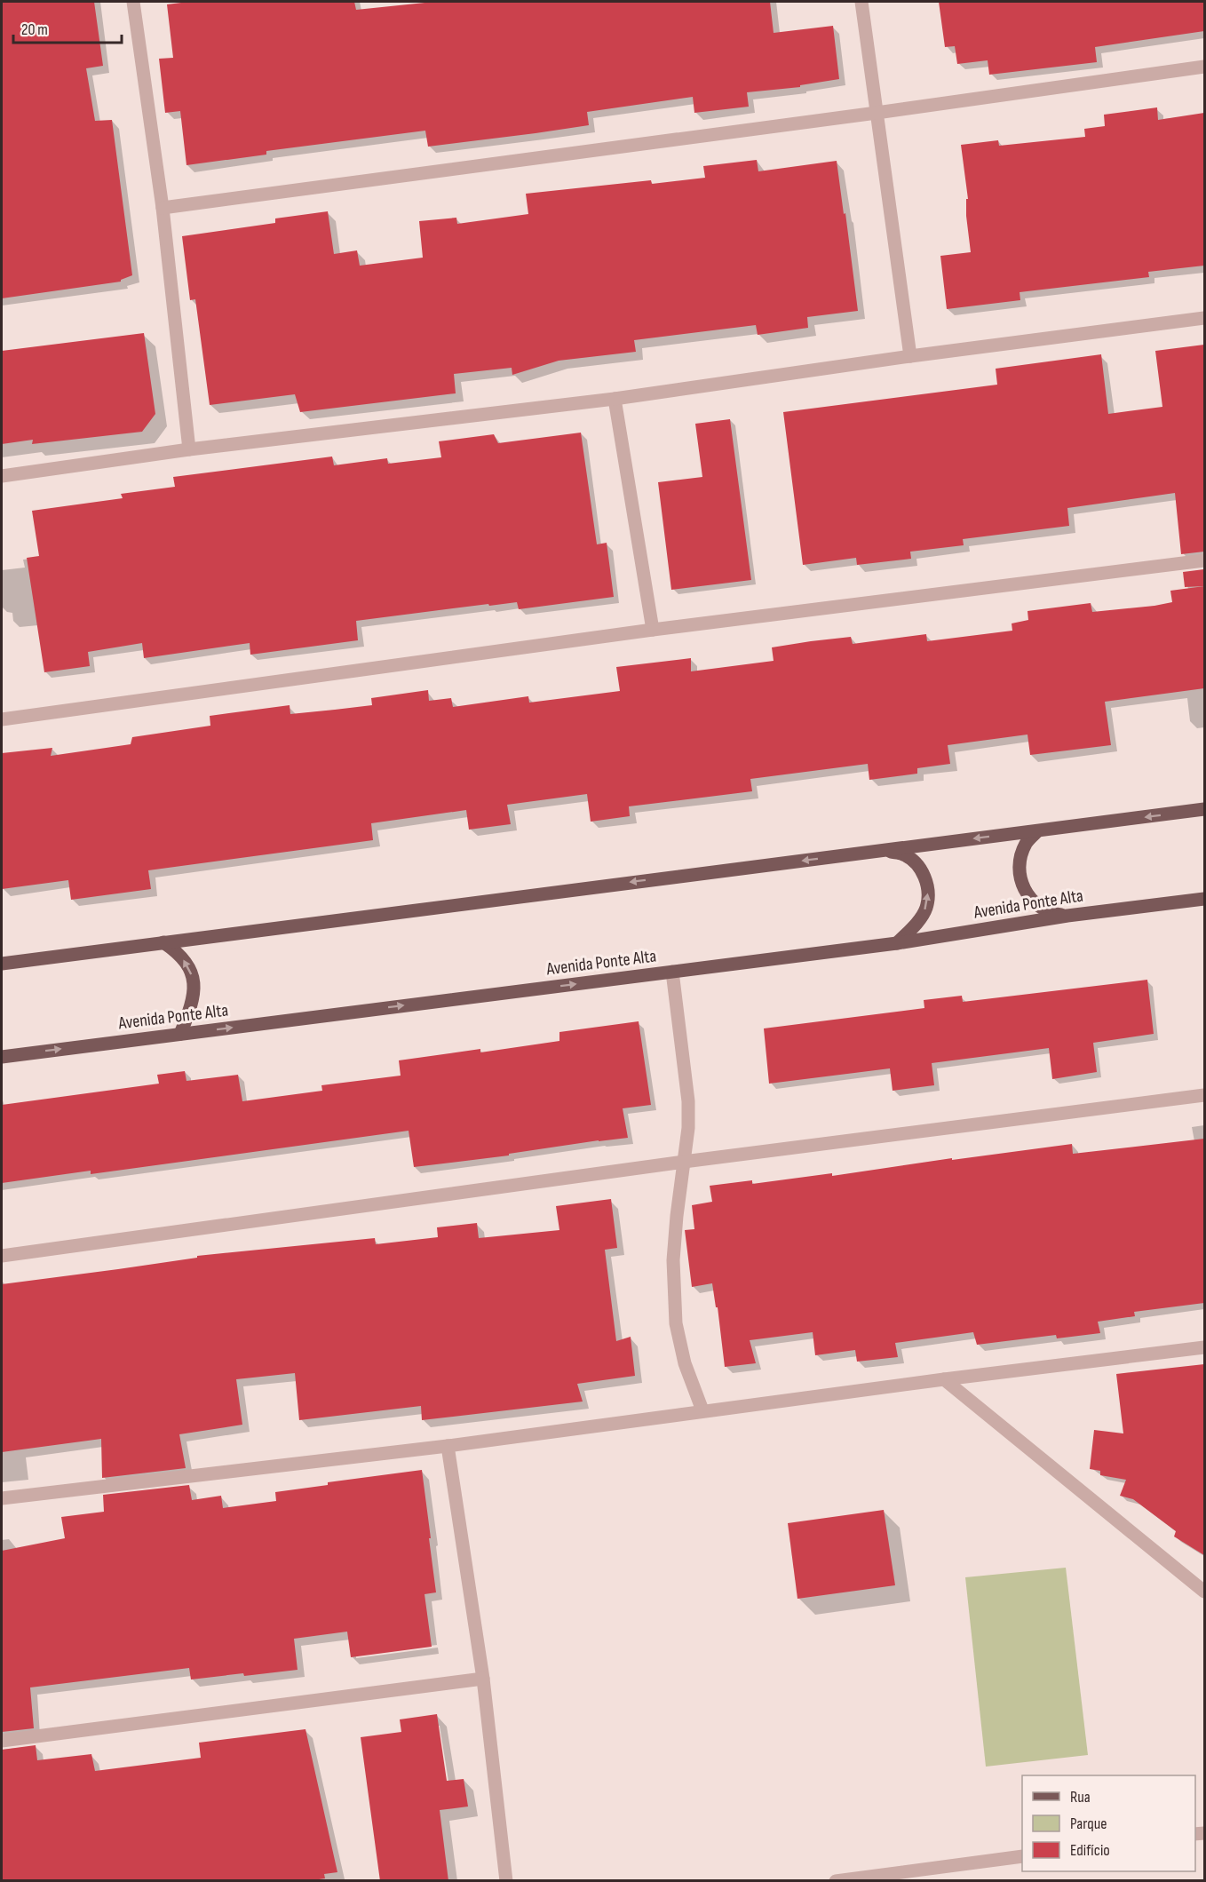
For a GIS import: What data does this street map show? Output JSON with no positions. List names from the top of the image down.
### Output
{
  "streets": {
    "main road": ["Avenida Ponte Alta"]
  },
  "legend": ["Rua", "Parque", "Edifício"],
  "scale_bar": "20 m"
}
